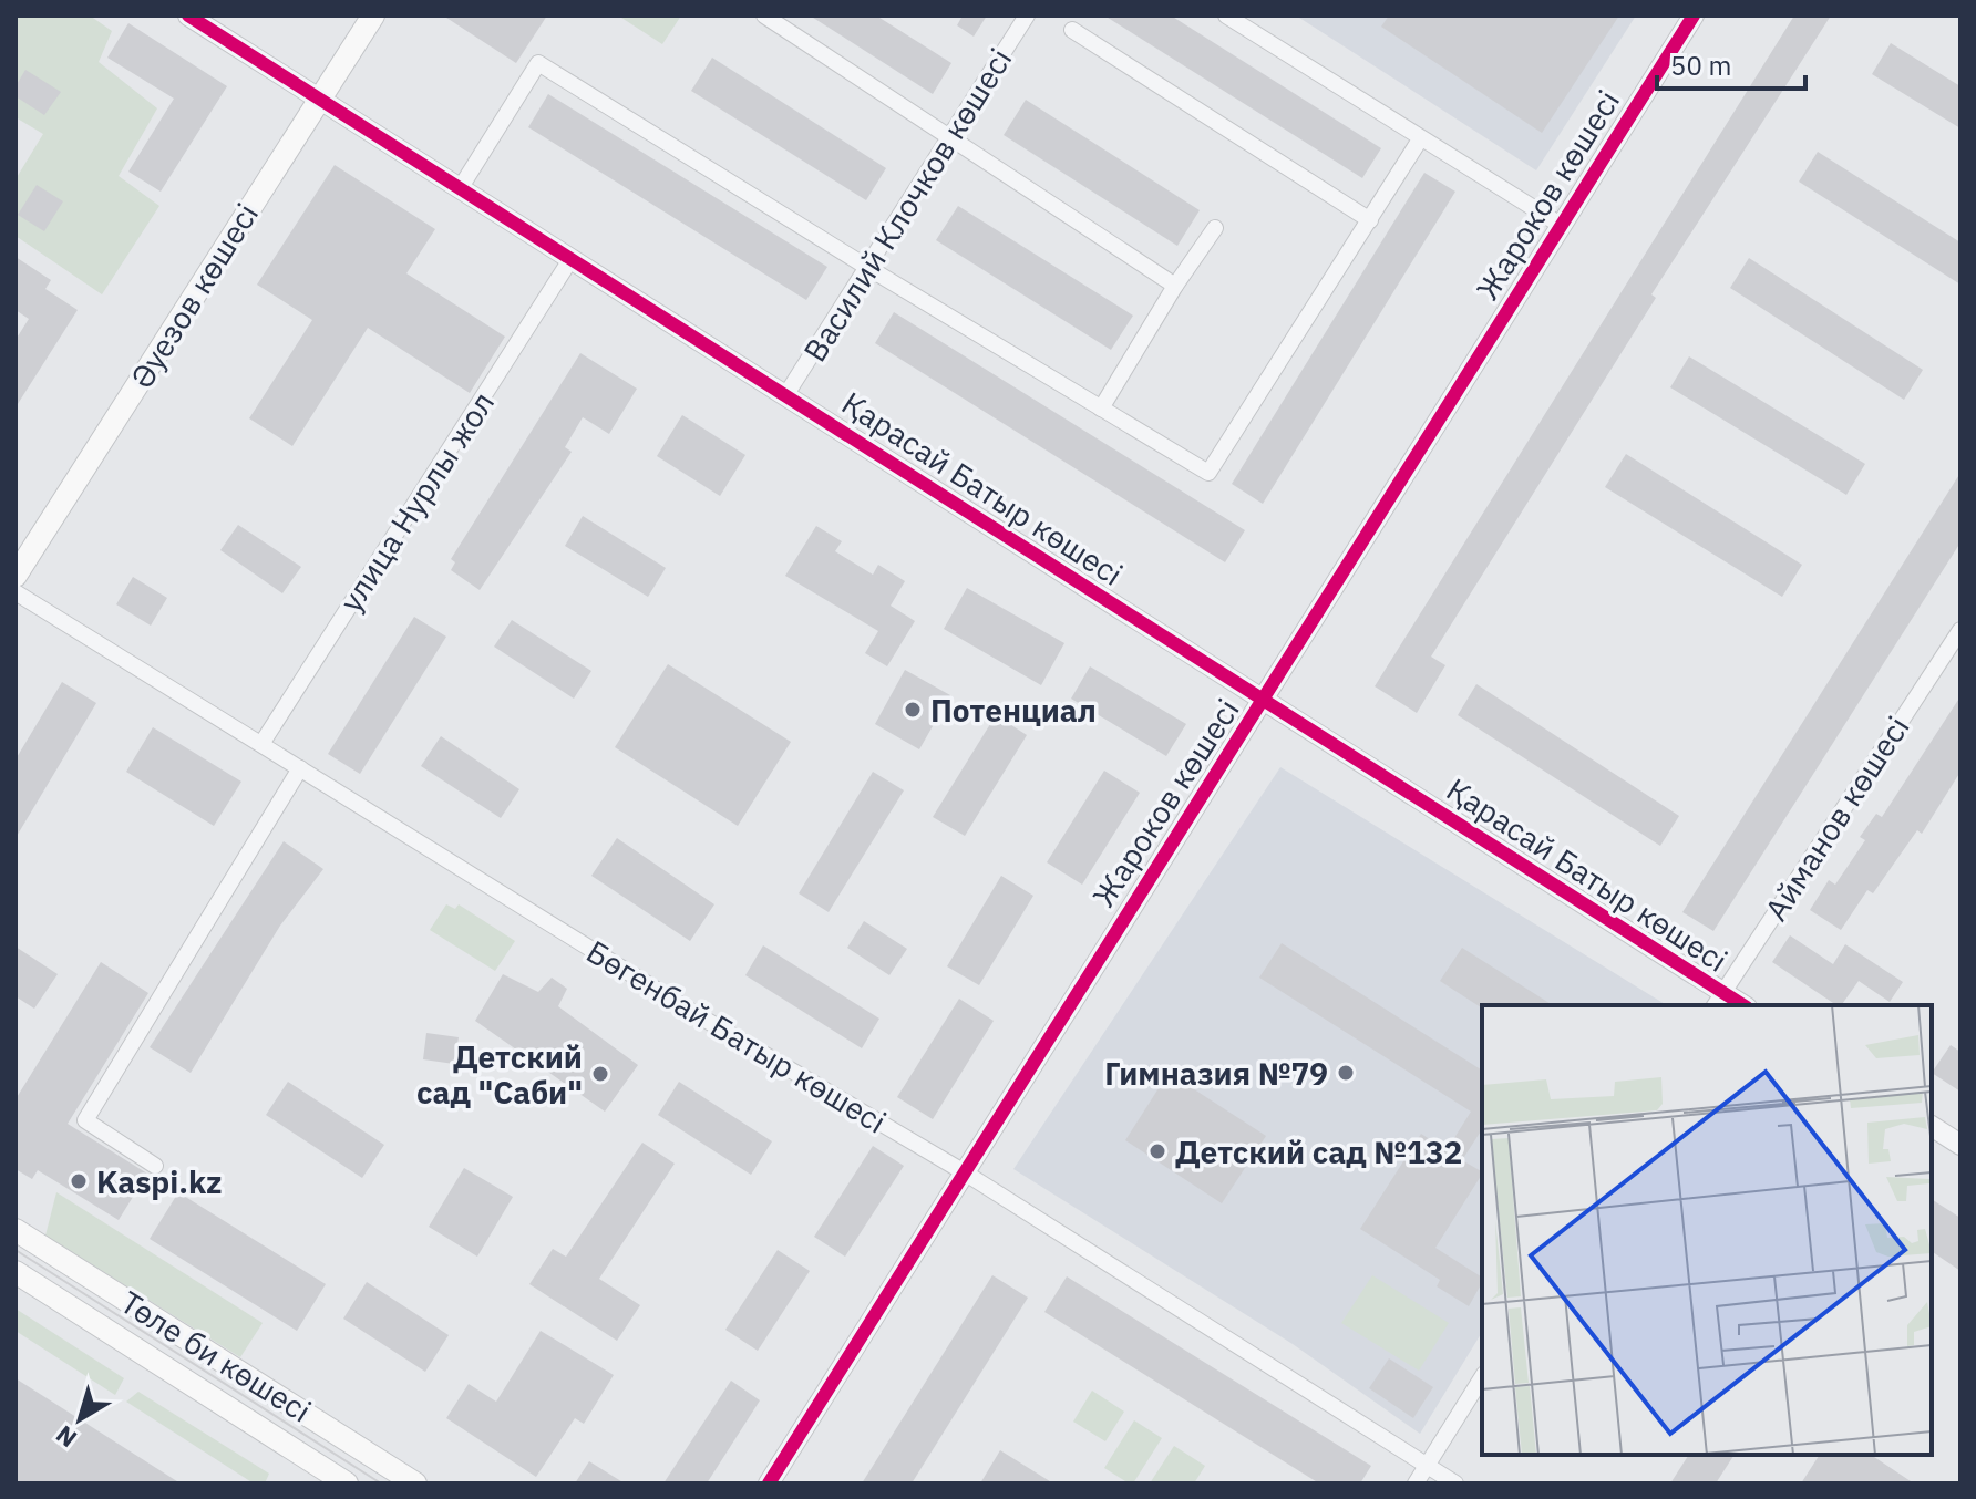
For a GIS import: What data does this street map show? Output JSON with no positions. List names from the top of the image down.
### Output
{
  "streets": {
    "main road": ["Әуезов көшесі", "Төле би көшесі"],
    "street": [
      "Жароков көшесі",
      "Василий Клочков көшесі",
      "Қарасай Батыр көшесі",
      "улица Нурлы жол",
      "Айманов көшесі",
      "Бөгенбай Батыр көшесі"
    ]
  },
  "crossings": [
    ["Жароков көшесі", "Қарасай Батыр көшесі"],
    ["Жароков көшесі", "Бөгенбай Батыр көшесі"],
    ["Василий Клочков көшесі", "Қарасай Батыр көшесі"],
    ["Әуезов көшесі", "Қарасай Батыр көшесі"],
    ["Қарасай Батыр көшесі", "улица Нурлы жол"],
    ["Қарасай Батыр көшесі", "Айманов көшесі"],
    ["улица Нурлы жол", "Бөгенбай Батыр көшесі"]
  ],
  "places": [
    "Потенциал",
    "Гимназия №79",
    "Детский сад \"Саби\"",
    "Детский сад №132",
    "Kaspi.kz"
  ],
  "scale_bar": "50 m",
  "north": "bottom left"
}
